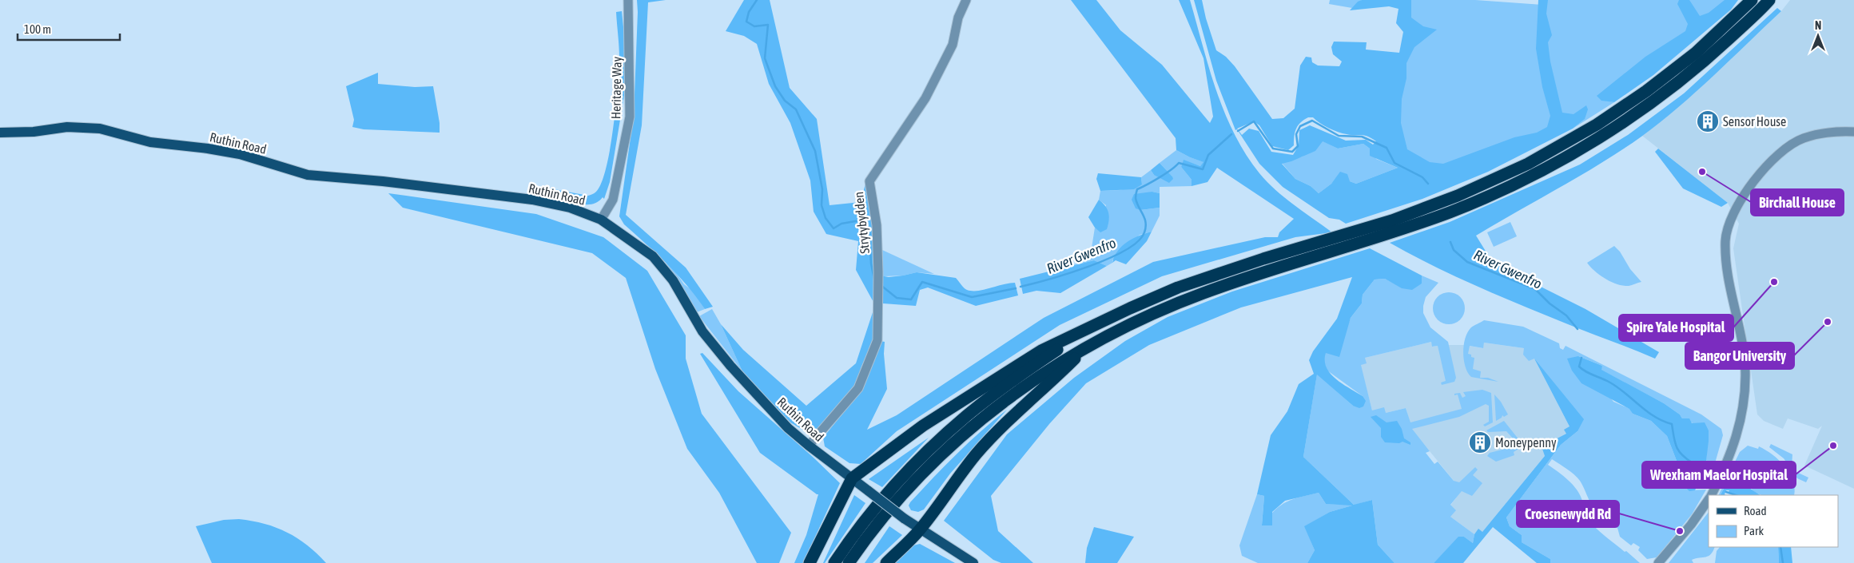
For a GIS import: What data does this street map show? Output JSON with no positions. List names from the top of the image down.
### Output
{
  "streets": {
    "main road": ["Ruthin Road"],
    "street": ["Heritage Way", "Strytybydden"]
  },
  "crossings": [
    ["Heritage Way", "Ruthin Road"],
    ["Ruthin Road", "Strytybydden"]
  ],
  "water": ["River Gwenfro"],
  "places": {
    "building": ["Sensor House", "Moneypenny"],
    "other": [
      "Birchall House",
      "Spire Yale Hospital",
      "Bangor University",
      "Wrexham Maelor Hospital",
      "Croesnewydd Rd"
    ]
  },
  "legend": ["Road", "Park"],
  "scale_bar": "100 m",
  "north": "top"
}
